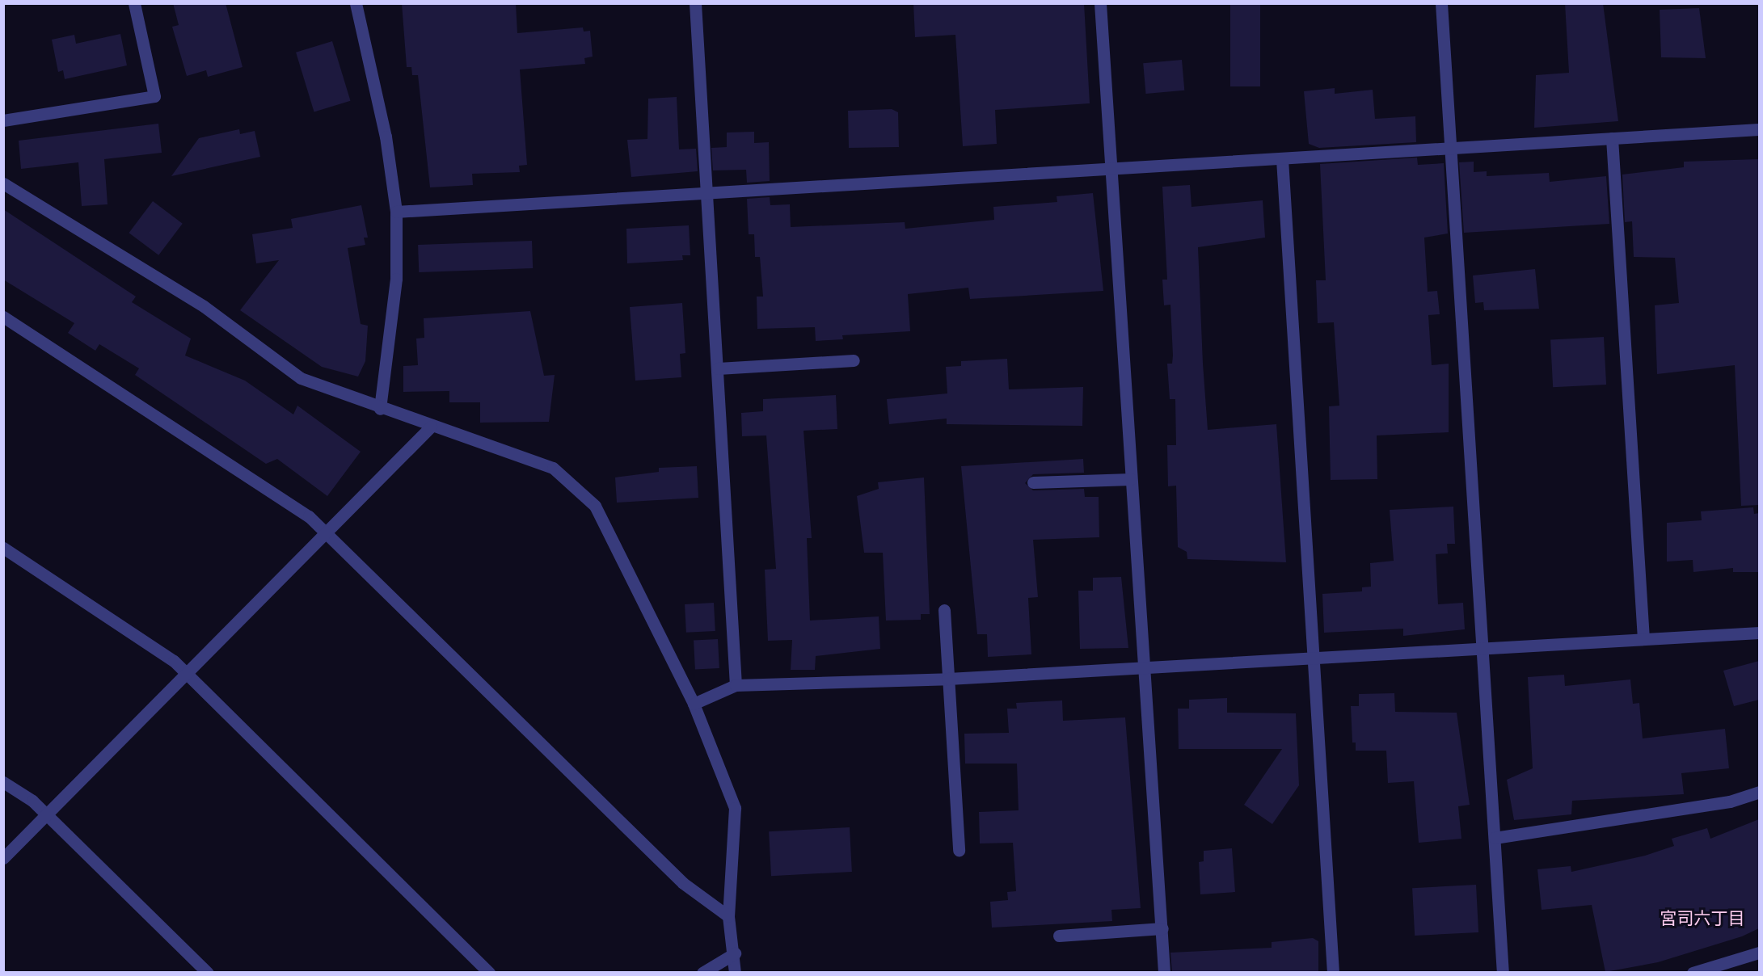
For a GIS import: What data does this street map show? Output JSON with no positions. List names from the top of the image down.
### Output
{
  "districts": ["宮司六丁目"]
}
